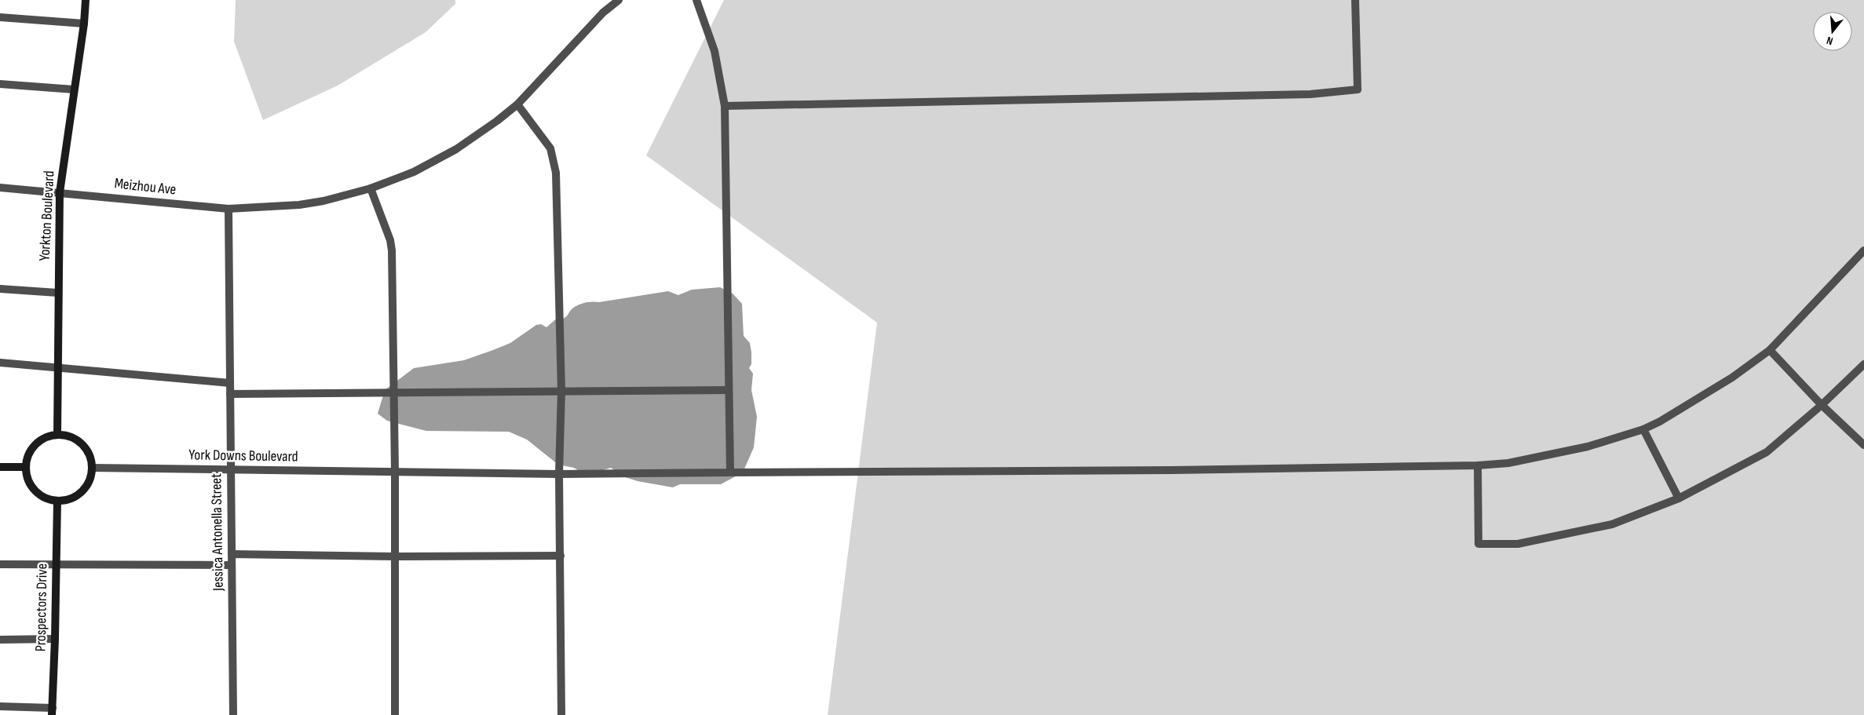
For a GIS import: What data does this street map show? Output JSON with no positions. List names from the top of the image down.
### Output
{
  "streets": {
    "street": [
      "Meizhou Ave",
      "Yorkton Boulevard",
      "York Downs Boulevard",
      "Jessica Antonella Street",
      "Prospectors Drive"
    ]
  },
  "crossings": [
    ["Meizhou Ave", "Yorkton Boulevard"],
    ["Meizhou Ave", "Jessica Antonella Street"],
    ["Yorkton Boulevard", "York Downs Boulevard"],
    ["Yorkton Boulevard", "Prospectors Drive"],
    ["York Downs Boulevard", "Jessica Antonella Street"],
    ["York Downs Boulevard", "Prospectors Drive"]
  ],
  "north": "bottom"
}
